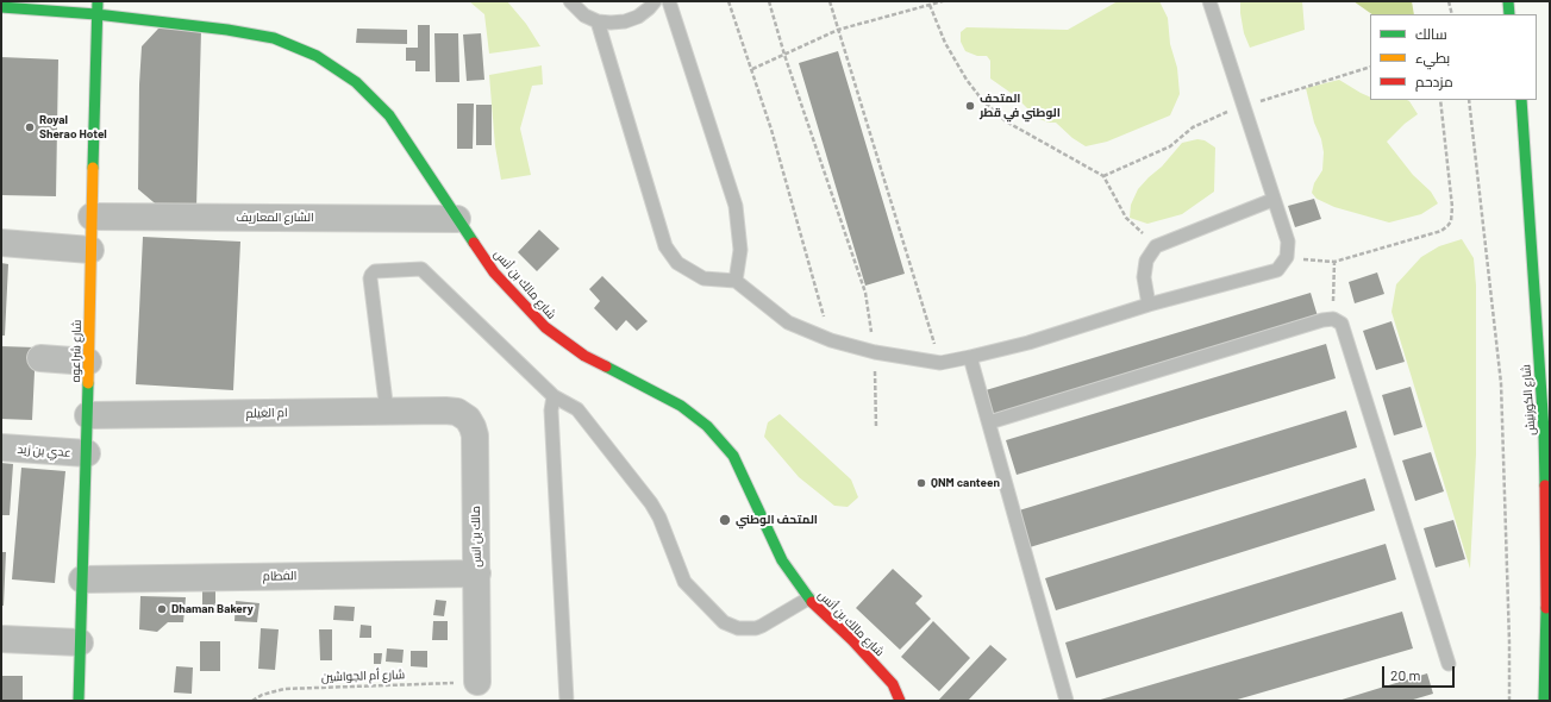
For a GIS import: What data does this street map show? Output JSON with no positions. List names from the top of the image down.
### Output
{
  "streets": {
    "main road": ["شارع مالك بن أنس", "شارع شراعوه", "شارع الكورنيش"],
    "street": [
      "الشارع المعاريف",
      "ام الغيلم",
      "عدي بن زيد",
      "مالك بن انس",
      "الفطام"
    ],
    "path": ["شارع أم الجواشين"]
  },
  "crossings": [
    ["الشارع المعاريف", "شارع مالك بن أنس"],
    ["الشارع المعاريف", "شارع شراعوه"],
    ["شارع مالك بن أنس", "شارع شراعوه"],
    ["شارع شراعوه", "ام الغيلم"],
    ["شارع شراعوه", "عدي بن زيد"],
    ["شارع شراعوه", "الفطام"],
    ["ام الغيلم", "مالك بن انس"],
    ["مالك بن انس", "الفطام"],
    ["مالك بن انس", "شارع أم الجواشين"]
  ],
  "places": [
    "المتحف الوطني في قطر",
    "Royal Sherao Hotel",
    "QNM canteen",
    "المتحف الوطني",
    "Dhaman Bakery"
  ],
  "legend": ["سالك", "بطيء", "مزدحم"],
  "scale_bar": "20 m"
}
